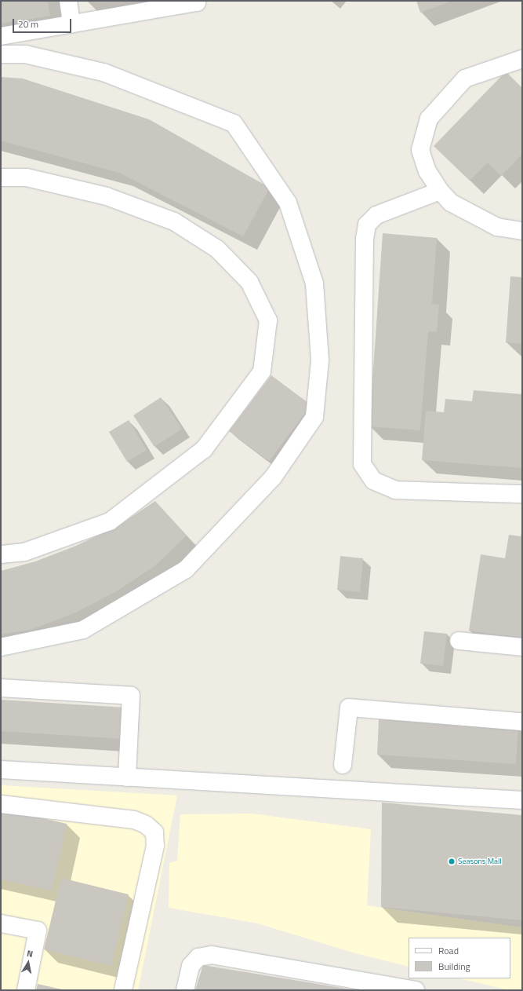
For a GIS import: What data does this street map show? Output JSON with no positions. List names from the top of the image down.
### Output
{
  "places": ["Seasons Mall"],
  "legend": ["Road", "Building"],
  "scale_bar": "20 m",
  "north": "top"
}
